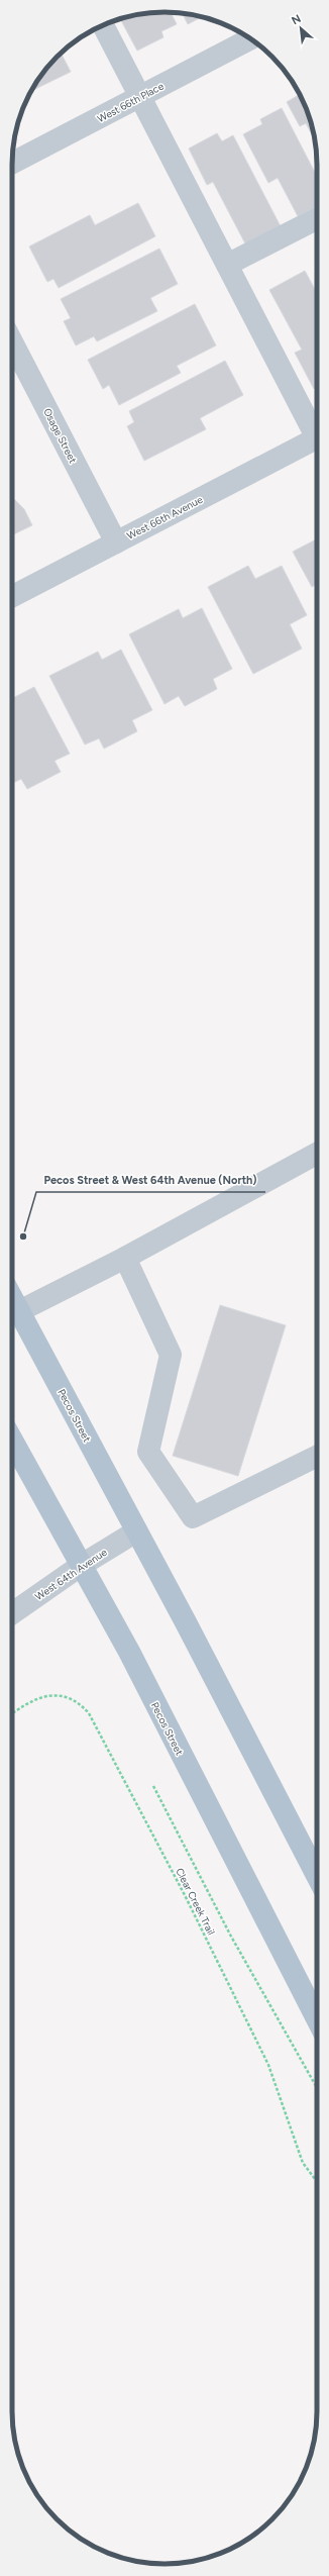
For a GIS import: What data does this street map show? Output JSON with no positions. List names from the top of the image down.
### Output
{
  "streets": {
    "main road": ["Pecos Street"],
    "street": [
      "West 66th Place",
      "Osage Street",
      "West 66th Avenue",
      "West 64th Avenue"
    ],
    "path": ["Clear Creek Trail"]
  },
  "crossings": [
    ["Osage Street", "West 66th Avenue"],
    ["Pecos Street", "West 64th Avenue"]
  ],
  "places": ["Pecos Street & West 64th Avenue (North)"],
  "north": "top left"
}
